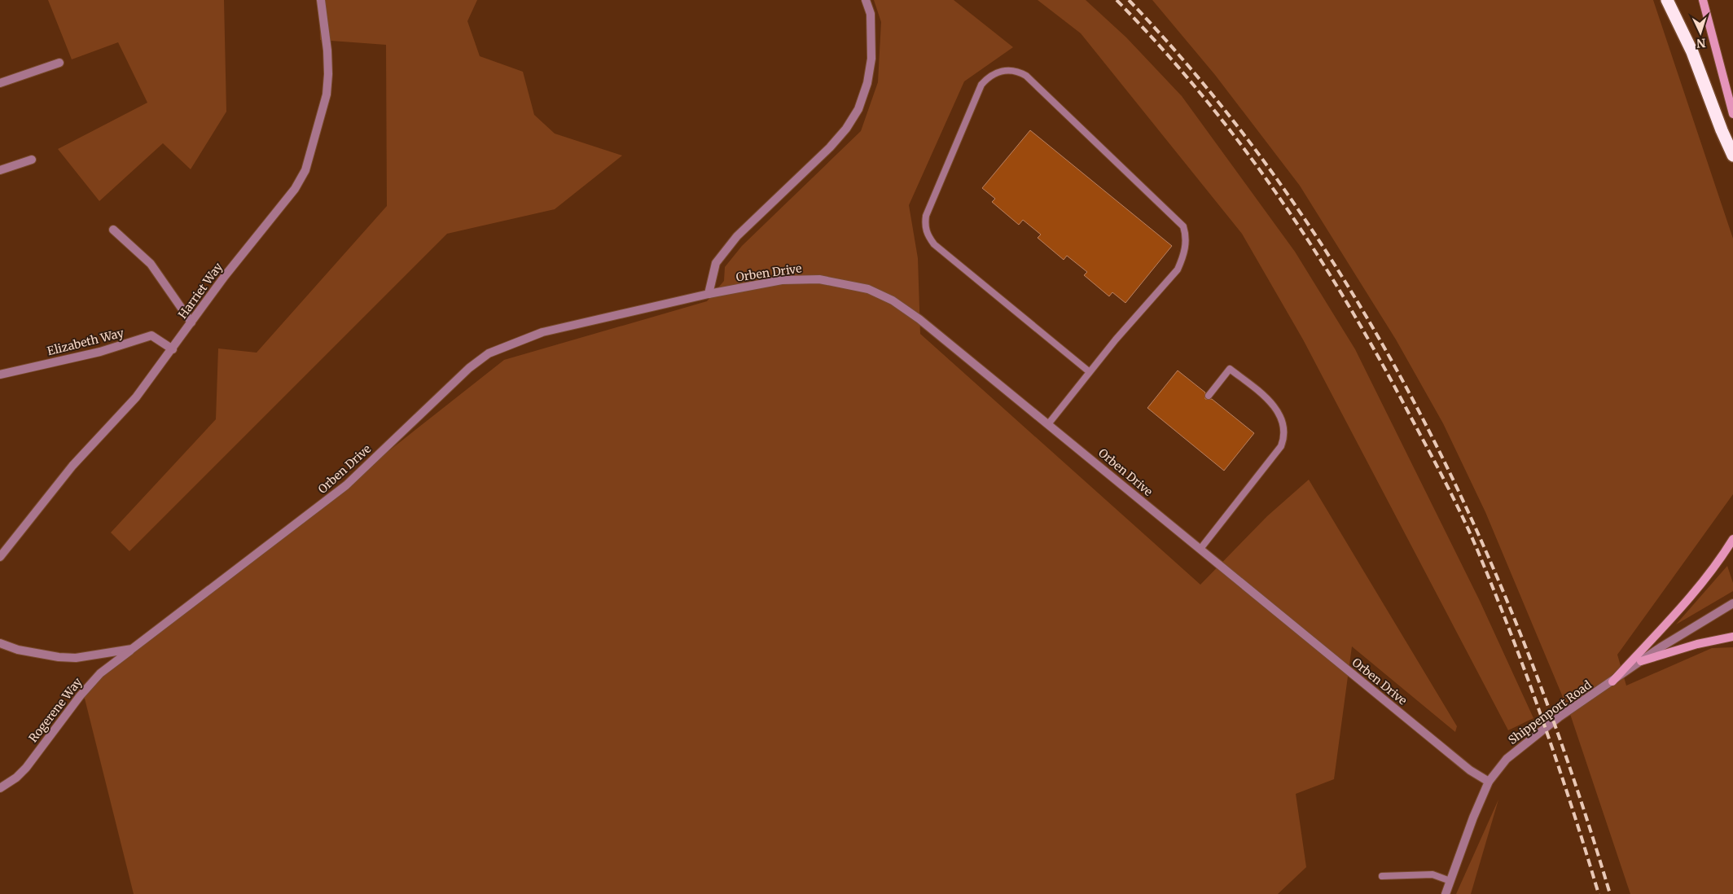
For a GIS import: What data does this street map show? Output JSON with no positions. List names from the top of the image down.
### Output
{
  "streets": {
    "street": [
      "Orben Drive",
      "Harriet Way",
      "Elizabeth Way",
      "Rogerene Way",
      "Shippenport Road"
    ]
  },
  "crossings": [
    ["Orben Drive", "Rogerene Way"],
    ["Orben Drive", "Shippenport Road"],
    ["Harriet Way", "Elizabeth Way"]
  ],
  "north": "bottom"
}
